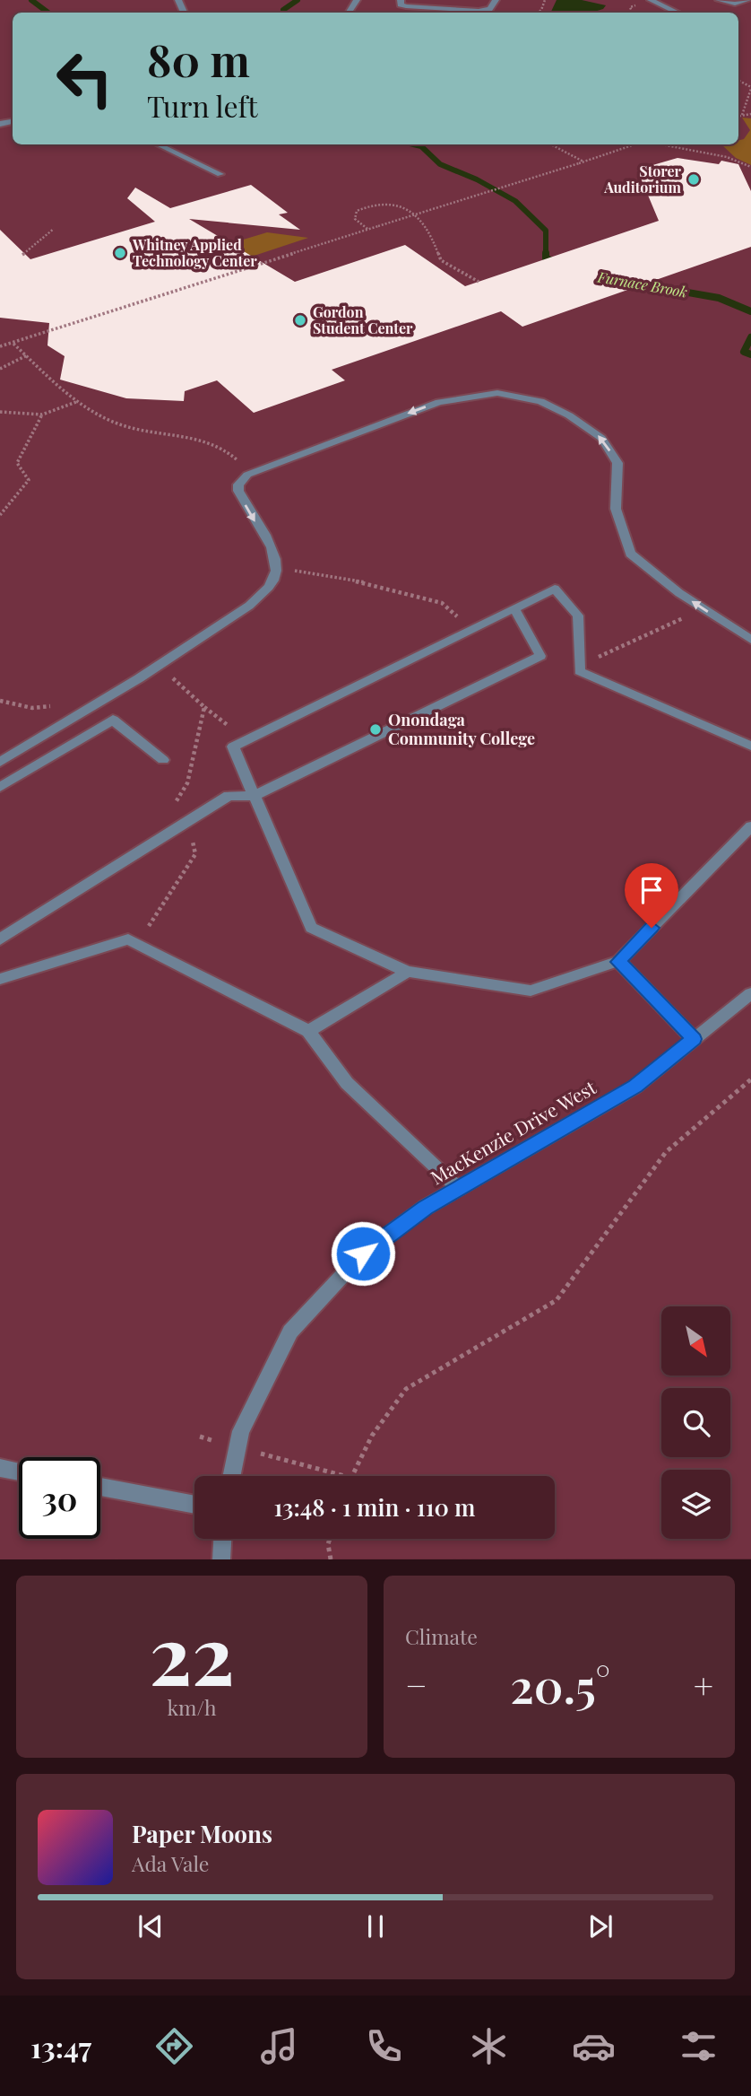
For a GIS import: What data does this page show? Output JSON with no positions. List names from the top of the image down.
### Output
{
  "streets": {
    "street": ["MacKenzie Drive West"]
  },
  "water": ["Furnace Brook"],
  "places": [
    "Storer Auditorium",
    "Whitney Applied Technology Center",
    "Gordon Student Center",
    "Onondaga Community College"
  ],
  "north": "bottom right",
  "page": {
    "turn": ["80 m", "Turn left"],
    "limit": "30",
    "trip": "13:48 · 1 min · 110 m",
    "tile": [
      ["22", "km/h"],
      "Climate"
    ],
    "heat": ["−", "20.5°", "+"],
    "song": ["Paper Moons", "Ada Vale"],
    "tabs": "13:47"
  }
}
